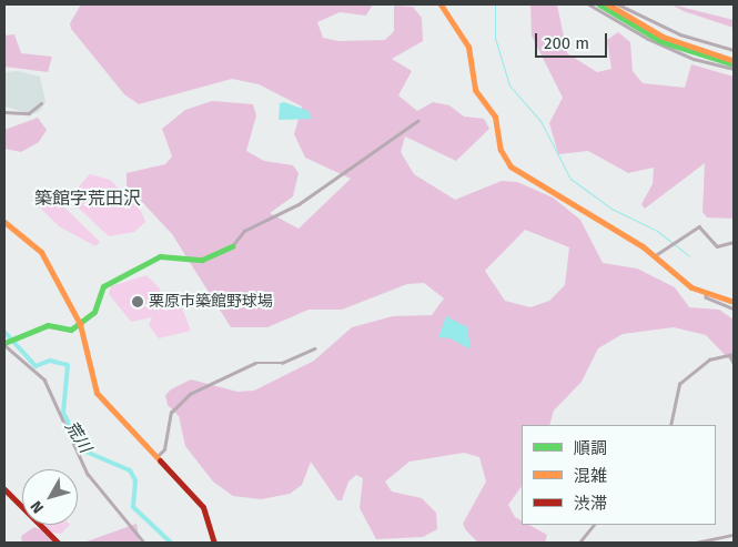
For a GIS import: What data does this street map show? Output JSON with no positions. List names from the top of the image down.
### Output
{
  "districts": ["築館字荒田沢"],
  "water": ["荒川"],
  "places": ["栗原市築館野球場"],
  "legend": ["順調", "混雑", "渋滞"],
  "scale_bar": "200 m",
  "north": "bottom left"
}
